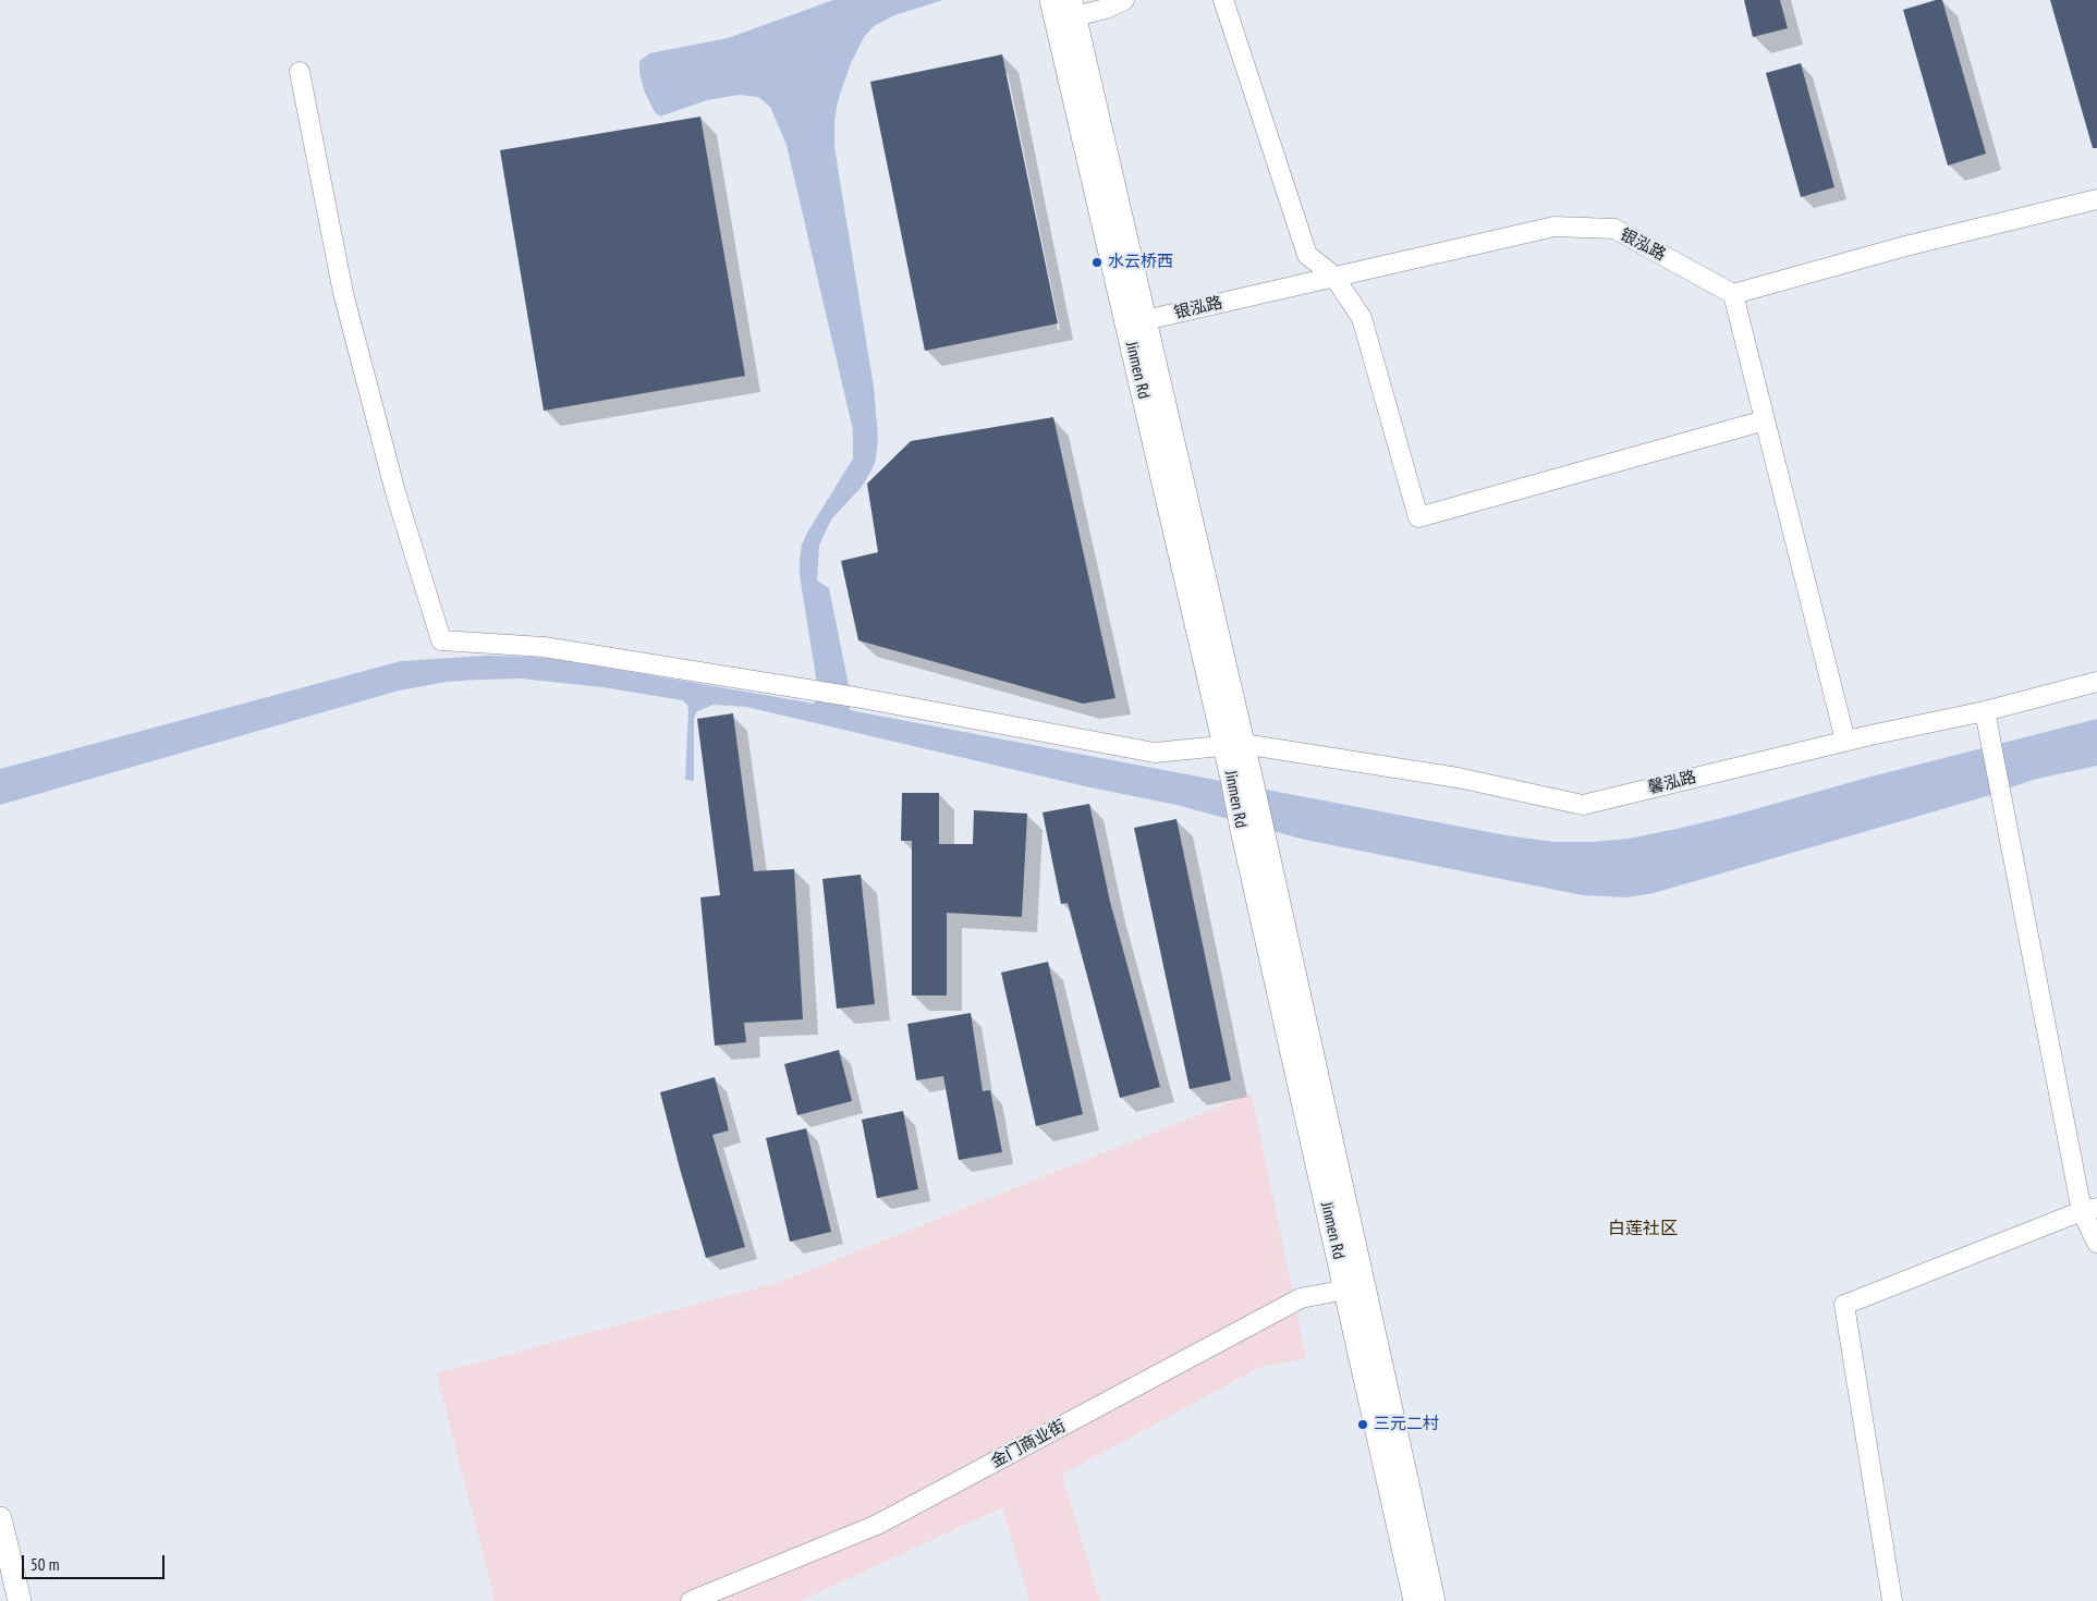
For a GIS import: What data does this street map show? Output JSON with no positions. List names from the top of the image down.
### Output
{
  "streets": {
    "main road": ["Jinmen Rd"],
    "street": ["银泓路", "馨泓路", "金门商业街"]
  },
  "crossings": [
    ["银泓路", "Jinmen Rd"],
    ["Jinmen Rd", "馨泓路"],
    ["Jinmen Rd", "金门商业街"]
  ],
  "districts": ["白莲社区"],
  "places": ["水云桥西", "三元二村"],
  "scale_bar": "50 m"
}
